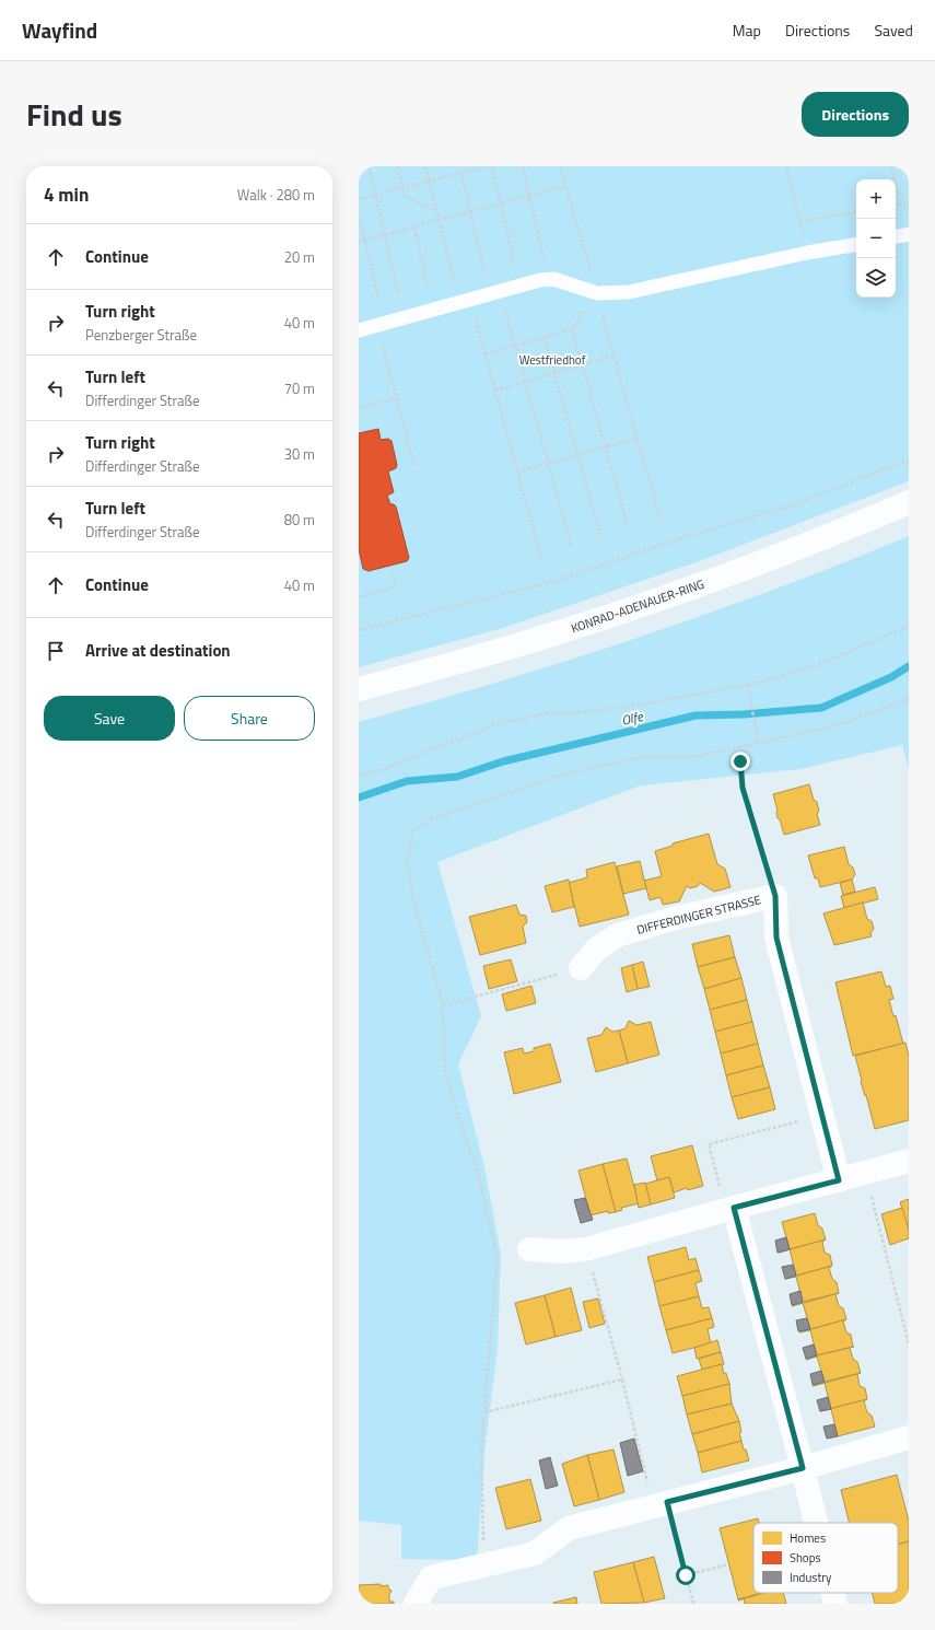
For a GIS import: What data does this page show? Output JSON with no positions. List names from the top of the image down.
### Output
{
  "streets": {
    "street": ["KONRAD-ADENAUER-RING", "DIFFERDINGER STRASSE"]
  },
  "water": ["Olfe"],
  "parks": ["Westfriedhof"],
  "legend": ["Homes", "Shops", "Industry"],
  "page": {
    "header": "Wayfind",
    "nav": ["Map", "Directions", "Saved"],
    "title": "Find us",
    "buttons": [
      "Directions",
      ["Save", "Share"]
    ],
    "heading": ["4 min", "Walk · 280 m"],
    "map_buttons": ["+", "−"],
    "list": [
      ["Continue", "20 m"],
      ["Turn right", "Penzberger Straße", "40 m"],
      ["Turn left", "Differdinger Straße", "70 m"],
      ["Turn right", "Differdinger Straße", "30 m"],
      ["Turn left", "Differdinger Straße", "80 m"],
      ["Continue", "40 m"],
      "Arrive at destination"
    ]
  }
}
